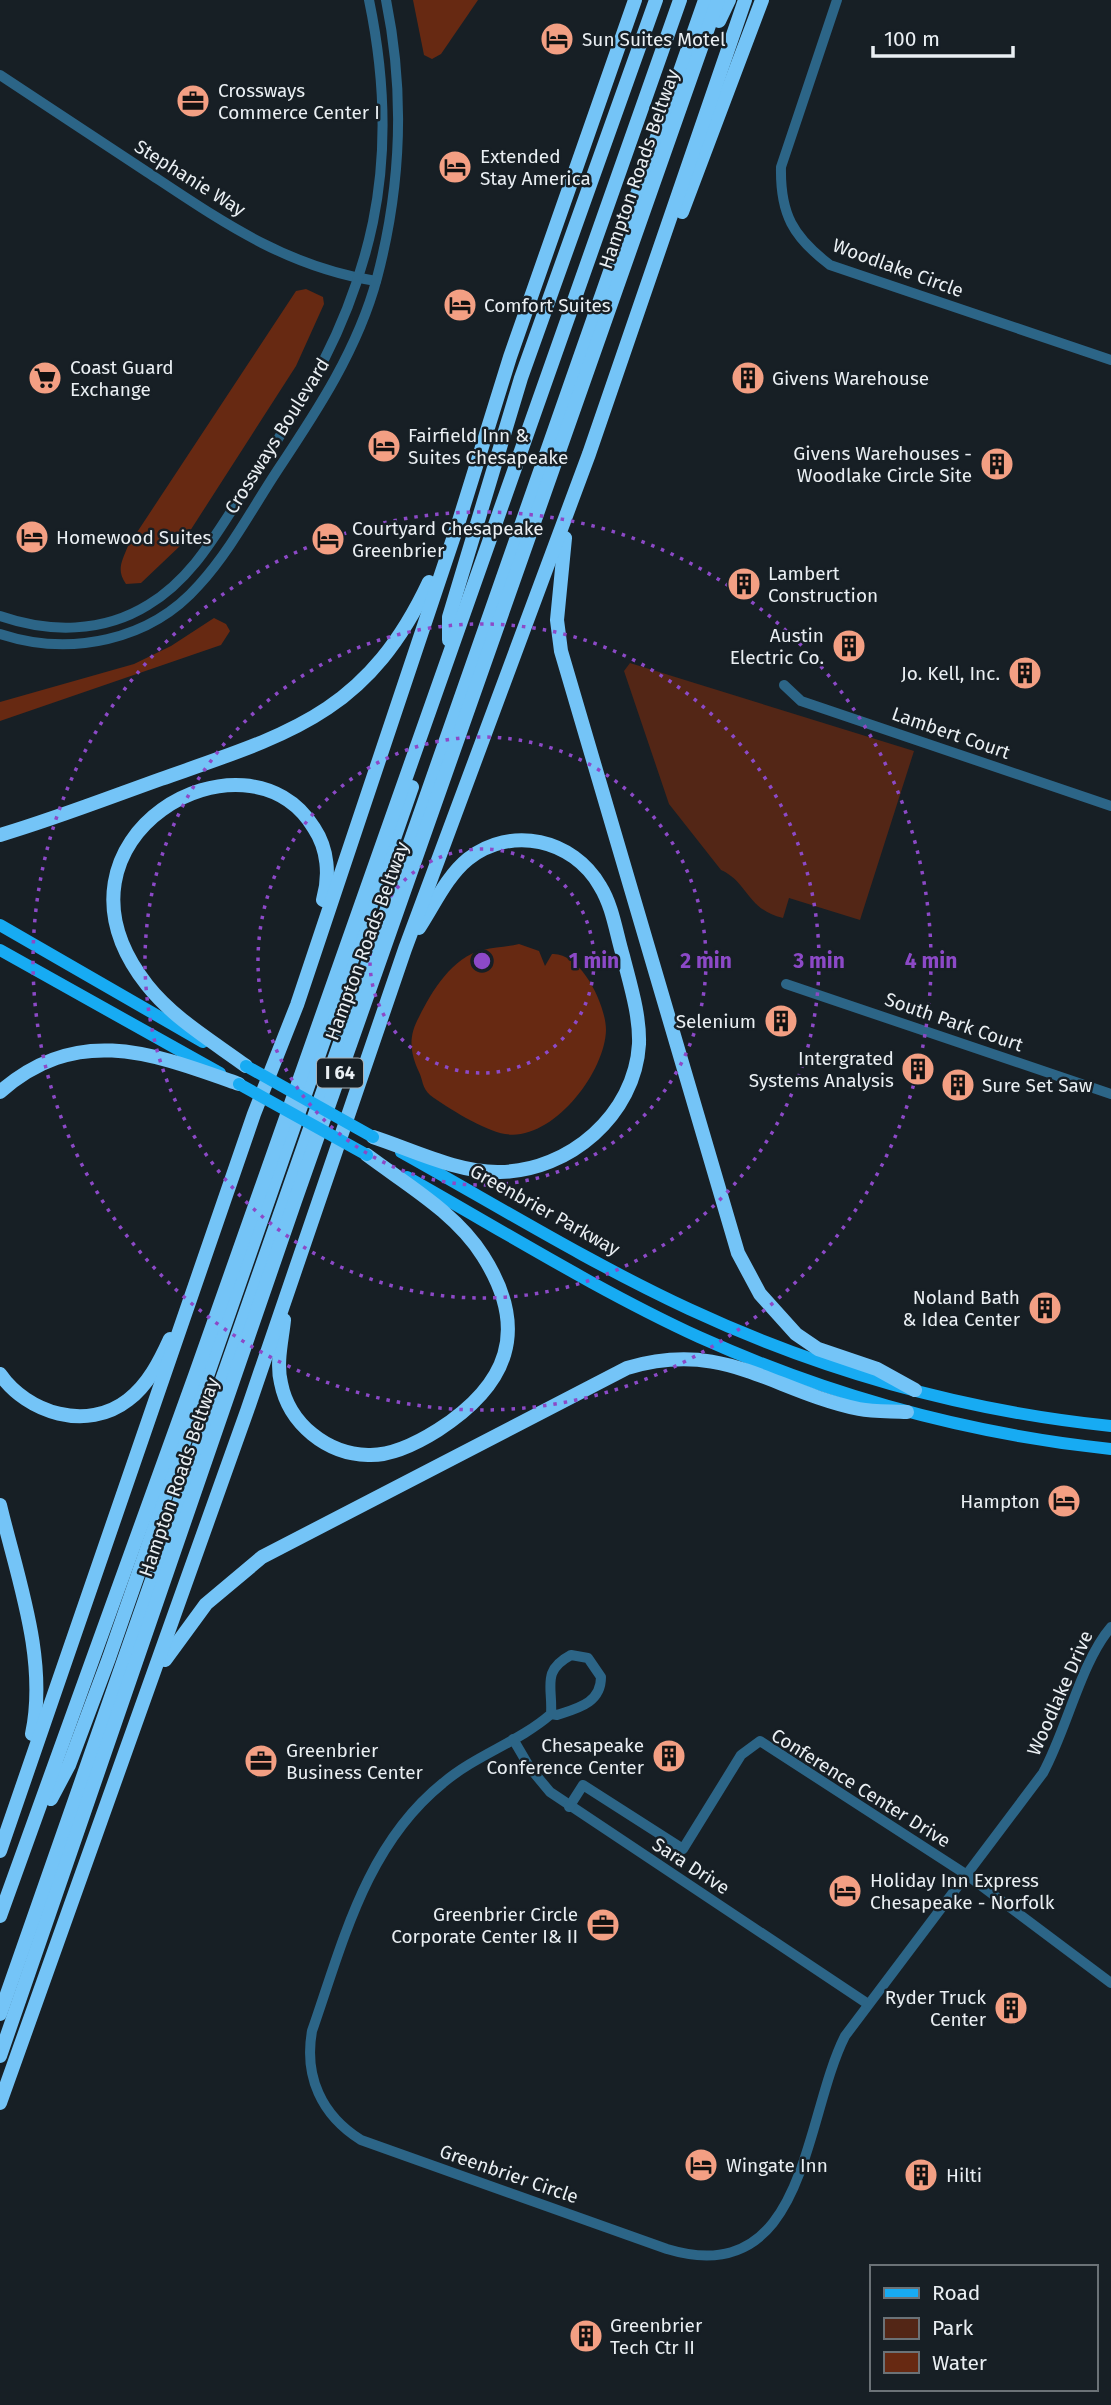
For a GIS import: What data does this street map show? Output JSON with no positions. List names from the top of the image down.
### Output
{
  "streets": {
    "highway": ["Hampton Roads Beltway", "I 64"],
    "main road": ["Greenbrier Parkway"],
    "street": [
      "Stephanie Way",
      "Woodlake Circle",
      "Crossways Boulevard",
      "Lambert Court",
      "South Park Court",
      "Woodlake Drive",
      "Conference Center Drive",
      "Sara Drive",
      "Greenbrier Circle"
    ]
  },
  "crossings": [
    ["Stephanie Way", "Crossways Boulevard"],
    ["Woodlake Drive", "Conference Center Drive"],
    ["Woodlake Drive", "Greenbrier Circle"],
    ["Conference Center Drive", "Sara Drive"],
    ["Conference Center Drive", "Greenbrier Circle"],
    ["Sara Drive", "Greenbrier Circle"]
  ],
  "places": {
    "hotel": [
      "Sun Suites Motel",
      "Extended Stay America",
      "Comfort Suites",
      "Fairfield Inn & Suites Chesapeake",
      "Homewood Suites",
      "Courtyard Chesapeake Greenbrier",
      "Hampton",
      "Holiday Inn Express Chesapeake - Norfolk",
      "Wingate Inn"
    ],
    "office": ["Crossways Commerce Center I", "Greenbrier Business Center", "Greenbrier Circle Corporate Center I& II"],
    "supermarket": ["Coast Guard Exchange"],
    "building": [
      "Givens Warehouse",
      "Givens Warehouses - Woodlake Circle Site",
      "Lambert Construction",
      "Austin Electric Co.",
      "Jo. Kell, Inc.",
      "Selenium",
      "Intergrated Systems Analysis",
      "Sure Set Saw",
      "Noland Bath & Idea Center",
      "Chesapeake Conference Center",
      "Ryder Truck Center",
      "Hilti",
      "Greenbrier Tech Ctr II"
    ]
  },
  "legend": ["Road", "Park", "Water"],
  "scale_bar": "100 m",
  "rings": [
    "1 min",
    "2 min",
    "3 min",
    "4 min"
  ]
}
